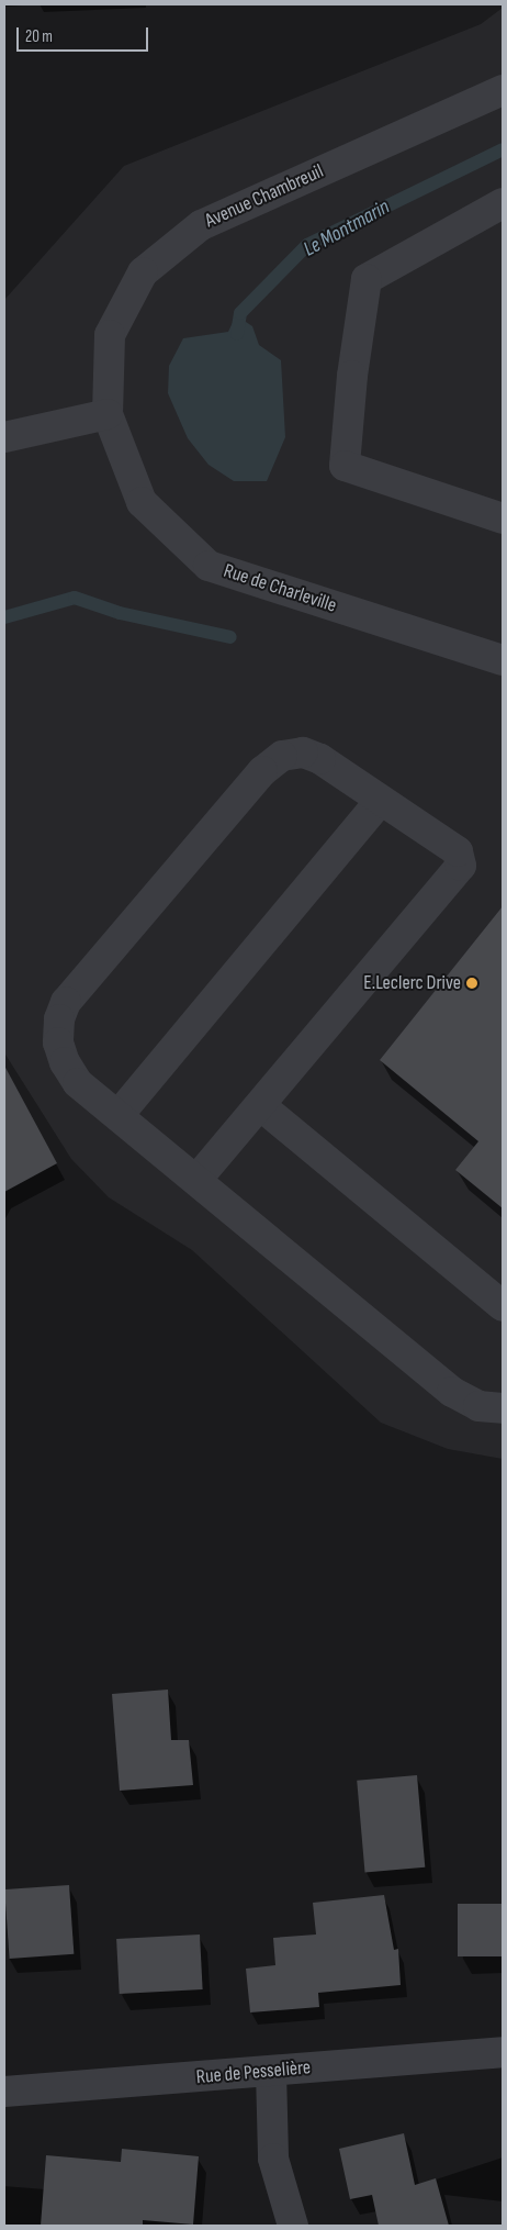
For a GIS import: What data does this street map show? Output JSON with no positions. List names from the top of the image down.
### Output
{
  "streets": {
    "street": ["Avenue Chambreuil", "Rue de Charleville", "Rue de Pesselière"]
  },
  "crossings": [
    ["Avenue Chambreuil", "Rue de Charleville"]
  ],
  "water": ["Le Montmarin"],
  "places": ["E.Leclerc Drive"],
  "scale_bar": "20 m"
}
